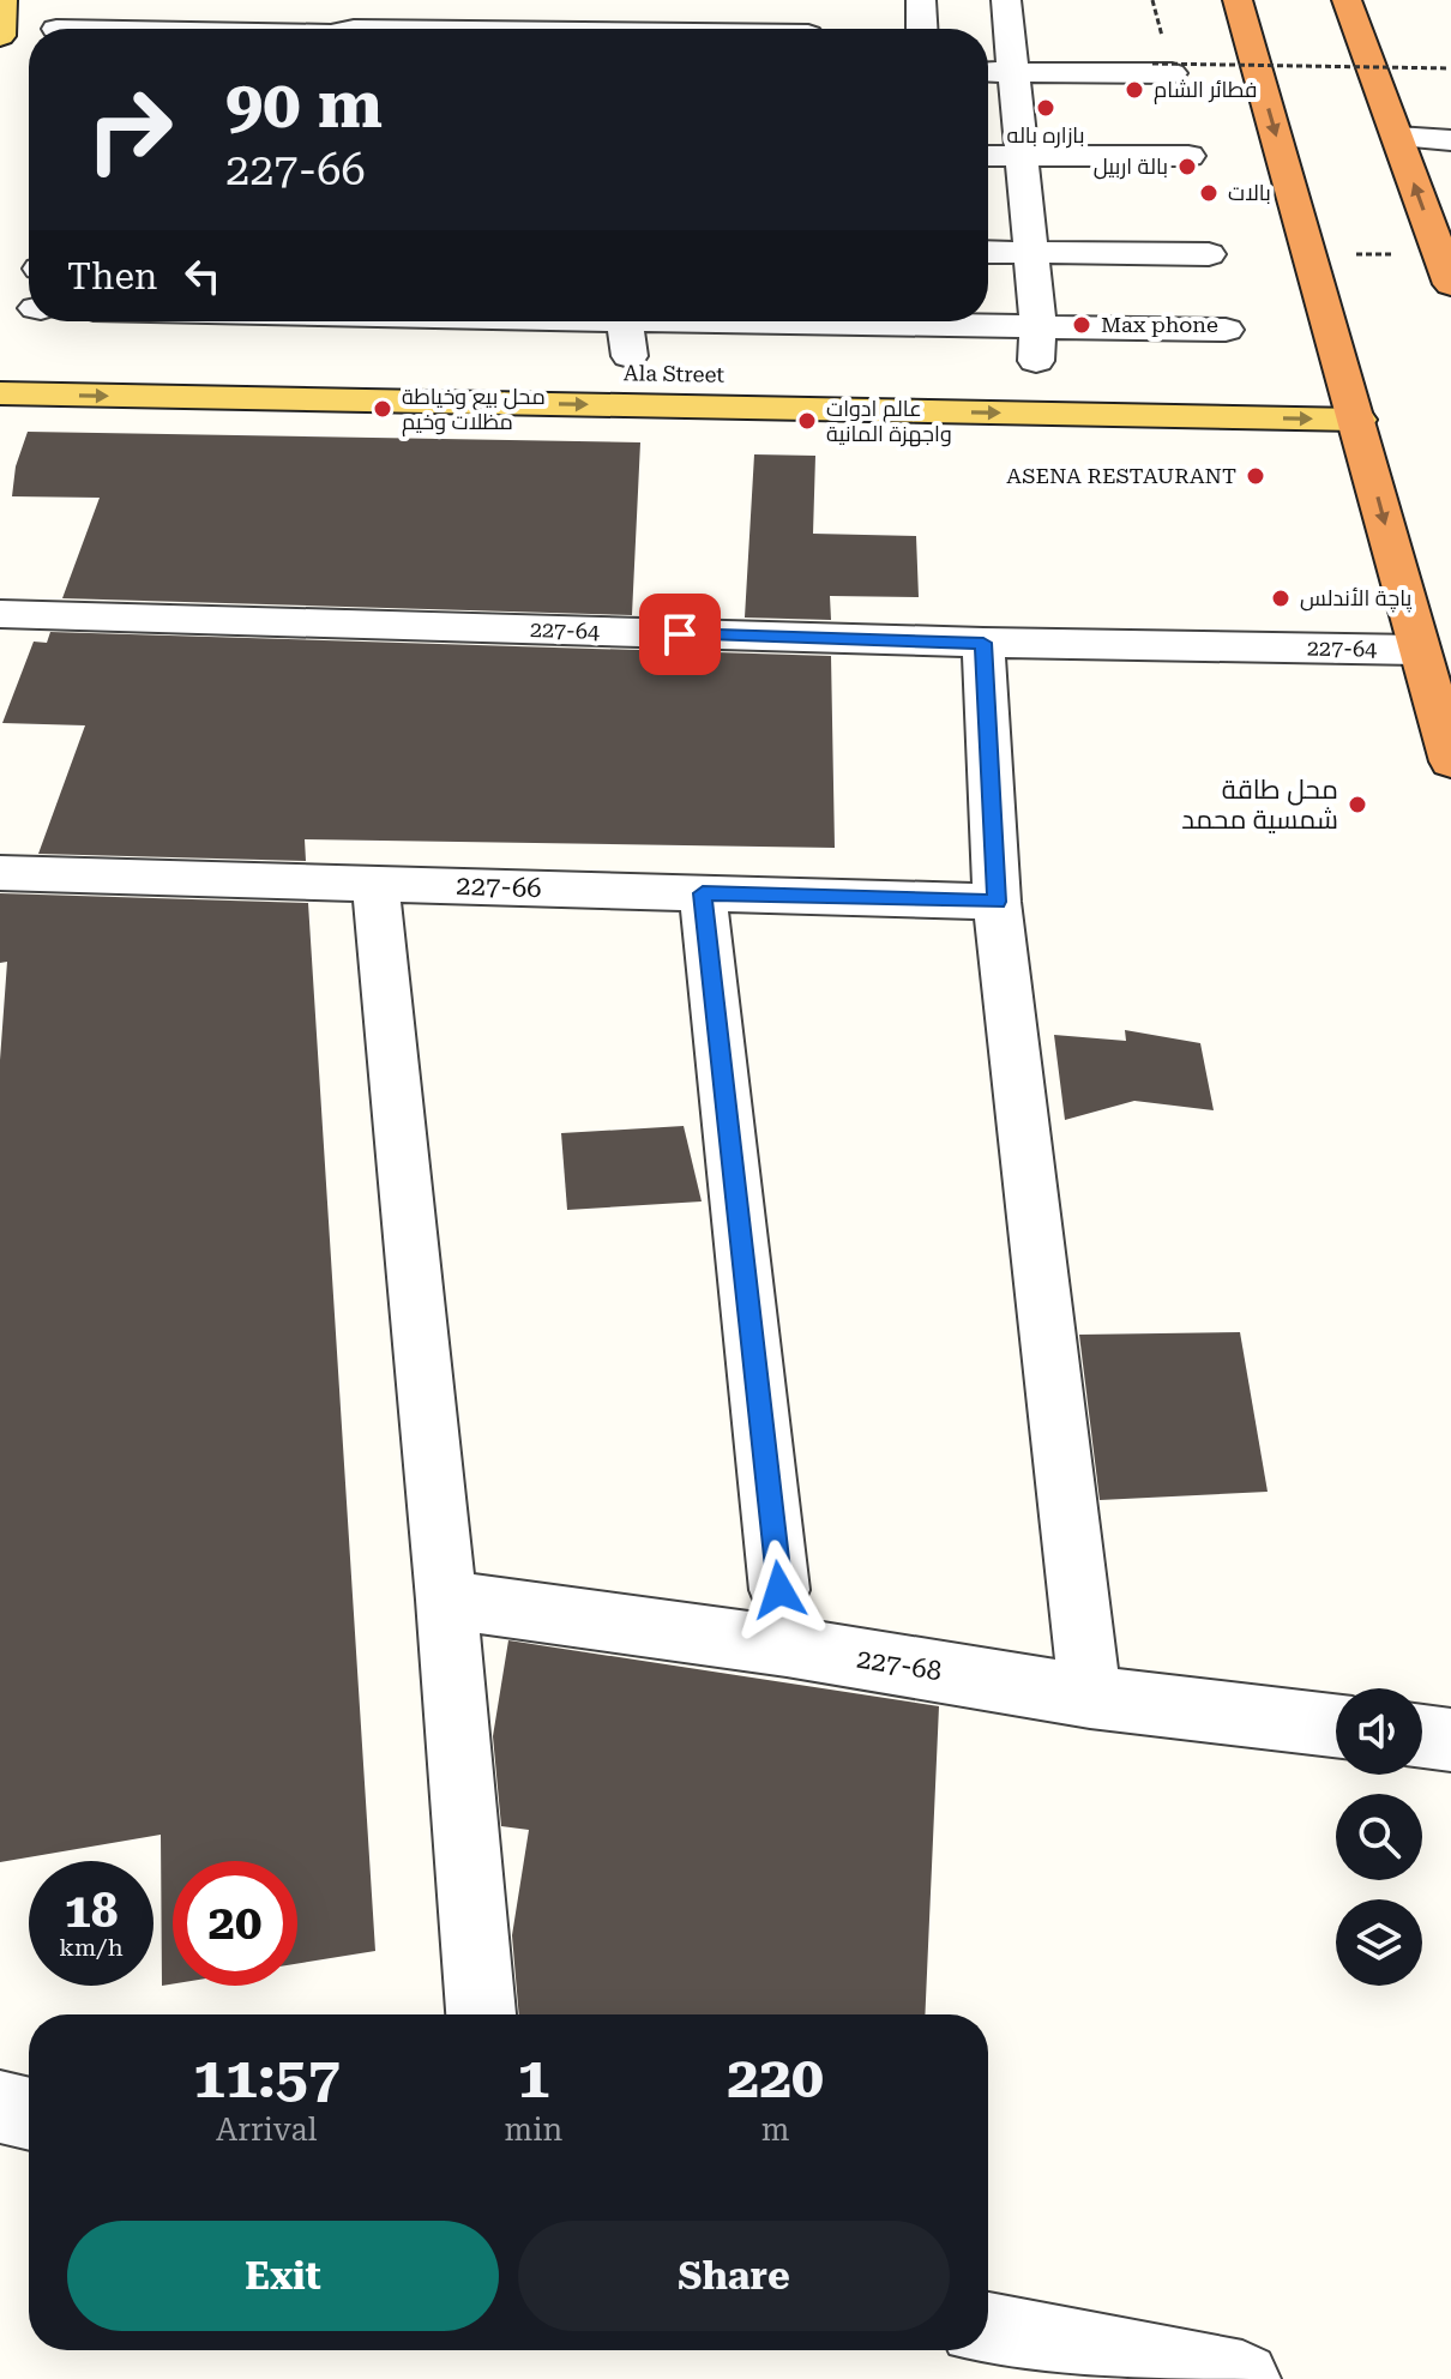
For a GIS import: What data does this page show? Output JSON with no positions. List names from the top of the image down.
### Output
{
  "streets": {
    "main road": ["Ala Street"],
    "street": ["227-64", "227-66", "227-68"]
  },
  "places": [
    "فطائر الشام",
    "بازاره باله",
    "بالة اربيل",
    "بالات",
    "Max phone",
    "محل بيع وخياطة مظلات وخيم",
    "عالم ادوات واجهزة المانية",
    "ASENA RESTAURANT",
    "پاچة الأندلس",
    "محل طاقة شمسية محمد"
  ],
  "page": {
    "turn": ["90 m", "227-66"],
    "then": "Then",
    "speed": "18 km/h",
    "limit": "20",
    "eta": [
      "11:57",
      "Arrival",
      "1",
      "min",
      "220",
      "m"
    ],
    "buttons": ["Exit", "Share"]
  }
}
